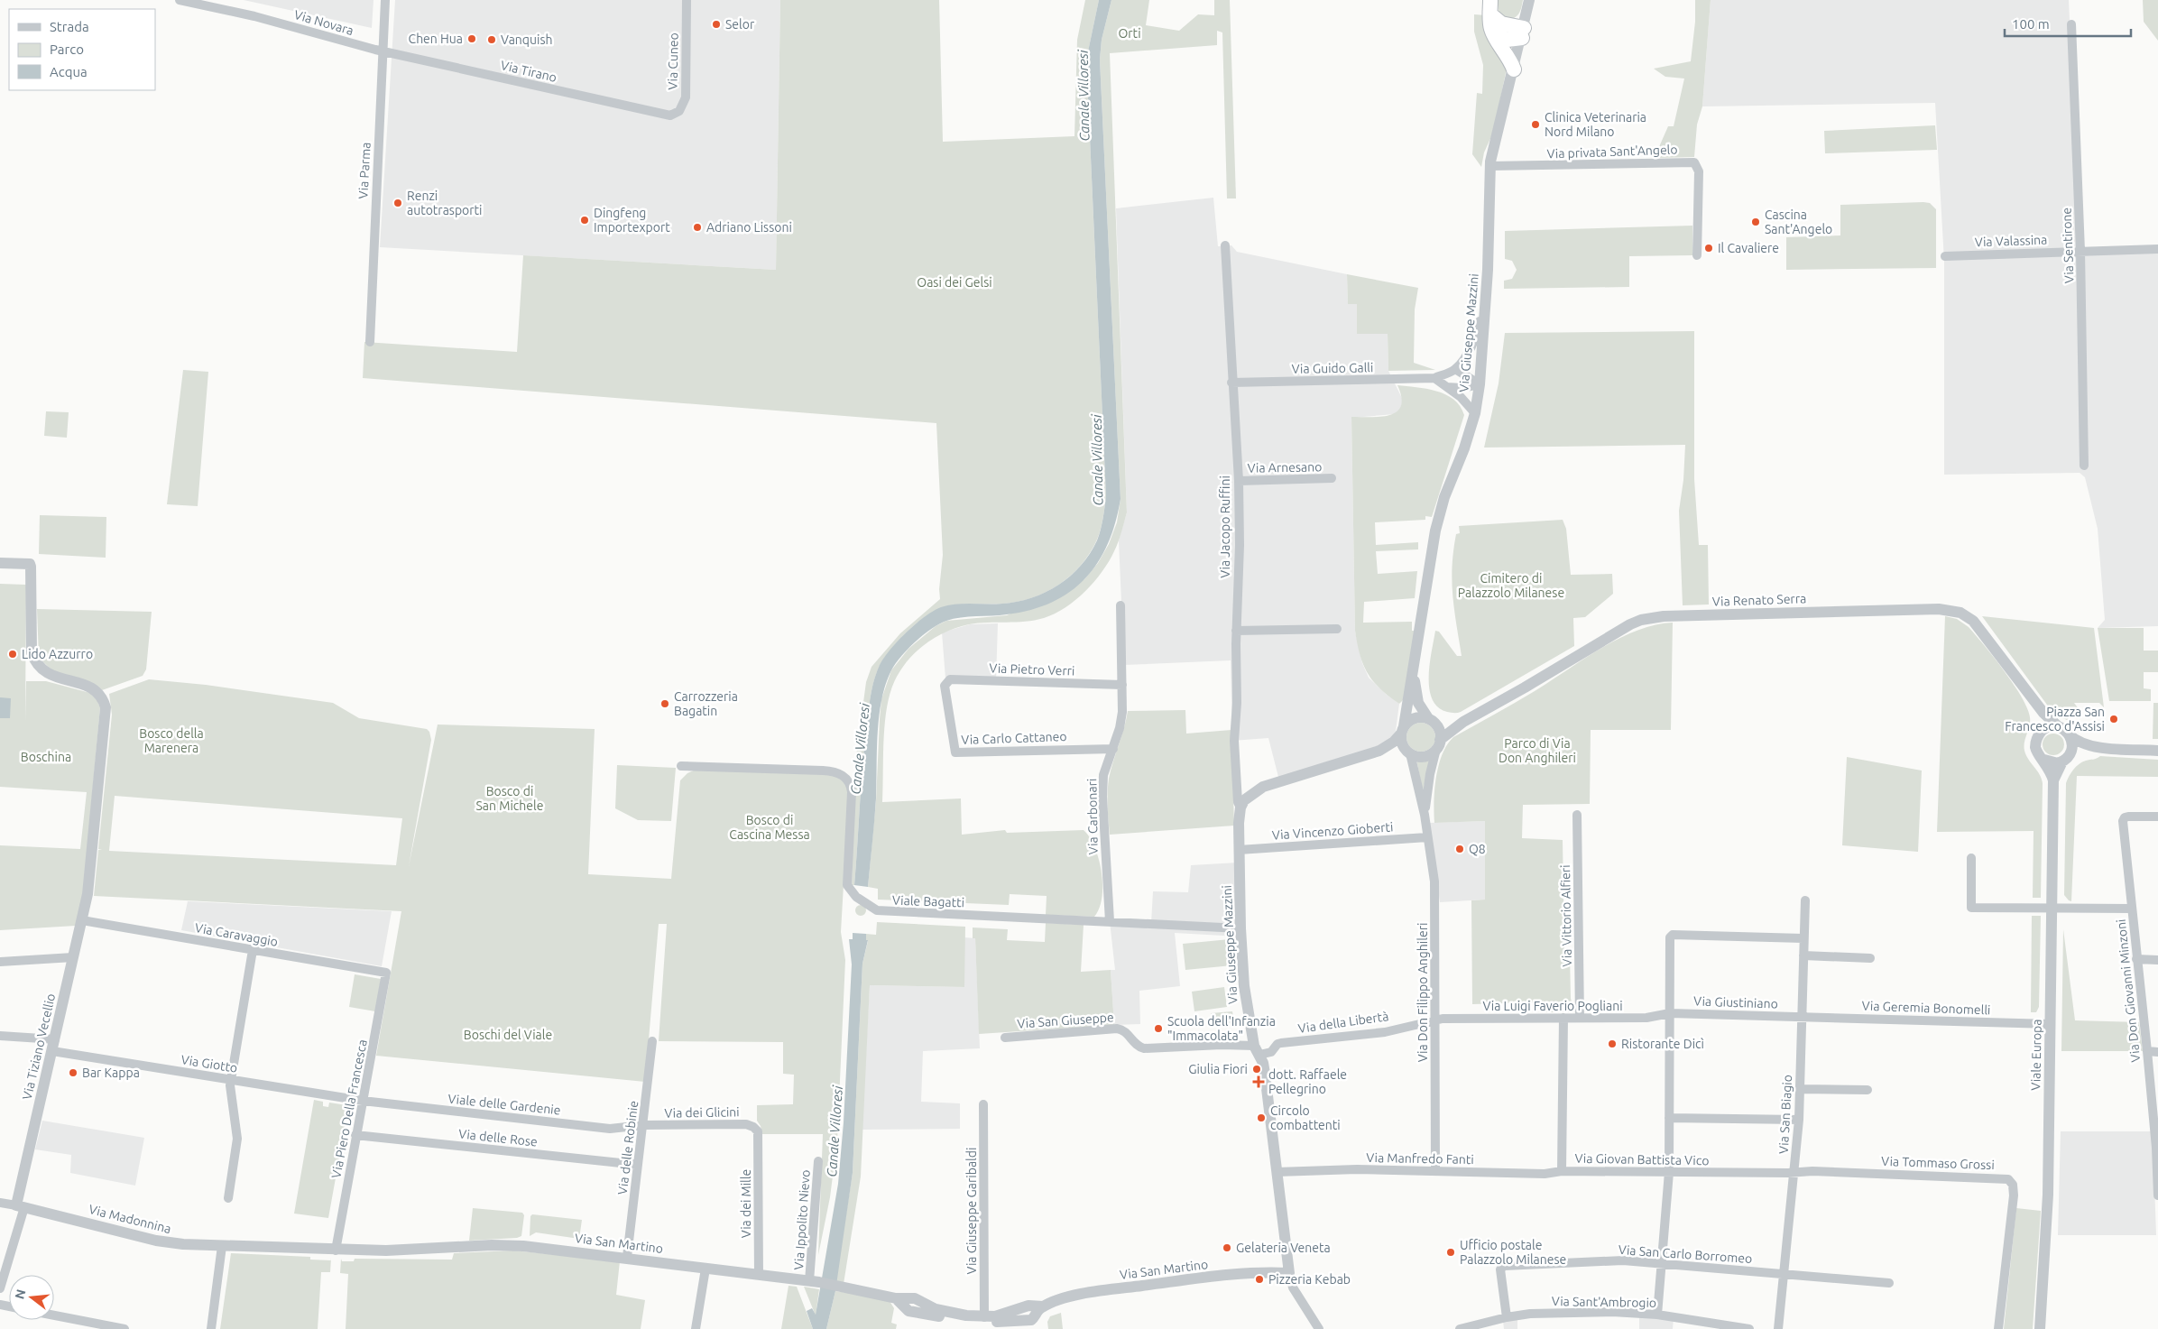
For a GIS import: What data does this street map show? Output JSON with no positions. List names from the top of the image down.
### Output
{
  "streets": {
    "street": [
      "Via Novara",
      "Via Cuneo",
      "Via Tirano",
      "Via privata Sant'Angelo",
      "Via Parma",
      "Via Valassina",
      "Via Sentirone",
      "Via Giuseppe Mazzini",
      "Via Guido Galli",
      "Via Arnesano",
      "Via Jacopo Ruffini",
      "Via Renato Serra",
      "Via Pietro Verri",
      "Via Carlo Cattaneo",
      "Via Carbonari",
      "Via Vincenzo Gioberti",
      "Viale Bagatti",
      "Via Vittorio Alfieri",
      "Via Caravaggio",
      "Via Don Giovanni Minzoni",
      "Via Don Filippo Anghileri",
      "Via Giustiniano",
      "Via Luigi Faverio Pogliani",
      "Via Geremia Bonomelli",
      "Via San Giuseppe",
      "Via della Libertà",
      "Via Tiziano Vecellio",
      "Viale Europa",
      "Via Giotto",
      "Viale delle Gardenie",
      "Via Piero Della Francesca",
      "Via dei Glicini",
      "Via San Biagio",
      "Via delle Rose",
      "Via delle Robinie",
      "Via Manfredo Fanti",
      "Via Giovan Battista Vico",
      "Via Tommaso Grossi",
      "Via dei Mille",
      "Via Giuseppe Garibaldi",
      "Via Madonnina",
      "Via Ippolito Nievo",
      "Via San Martino",
      "Via San Carlo Borromeo",
      "Via Sant'Ambrogio"
    ]
  },
  "crossings": [
    ["Via Novara", "Via Tirano"],
    ["Via Novara", "Via Parma"],
    ["Via Cuneo", "Via Tirano"],
    ["Via Tirano", "Via Parma"],
    ["Via privata Sant'Angelo", "Via Giuseppe Mazzini"],
    ["Via Valassina", "Via Sentirone"],
    ["Via Giuseppe Mazzini", "Via Guido Galli"],
    ["Via Giuseppe Mazzini", "Via Jacopo Ruffini"],
    ["Via Giuseppe Mazzini", "Via Renato Serra"],
    ["Via Giuseppe Mazzini", "Via Vincenzo Gioberti"],
    ["Via Giuseppe Mazzini", "Viale Bagatti"],
    ["Via Giuseppe Mazzini", "Via Don Filippo Anghileri"],
    ["Via Giuseppe Mazzini", "Via San Giuseppe"],
    ["Via Giuseppe Mazzini", "Via della Libertà"],
    ["Via Giuseppe Mazzini", "Via Manfredo Fanti"],
    ["Via Giuseppe Mazzini", "Via San Martino"],
    ["Via Guido Galli", "Via Jacopo Ruffini"],
    ["Via Arnesano", "Via Jacopo Ruffini"],
    ["Via Renato Serra", "Via Don Filippo Anghileri"],
    ["Via Renato Serra", "Viale Europa"],
    ["Via Pietro Verri", "Via Carlo Cattaneo"],
    ["Via Pietro Verri", "Via Carbonari"],
    ["Via Carlo Cattaneo", "Via Carbonari"],
    ["Via Carbonari", "Viale Bagatti"],
    ["Via Vincenzo Gioberti", "Via Don Filippo Anghileri"],
    ["Via Vittorio Alfieri", "Via Luigi Faverio Pogliani"],
    ["Via Caravaggio", "Via Tiziano Vecellio"],
    ["Via Caravaggio", "Via Piero Della Francesca"],
    ["Via Don Filippo Anghileri", "Via Luigi Faverio Pogliani"],
    ["Via Don Filippo Anghileri", "Via della Libertà"],
    ["Via Don Filippo Anghileri", "Via Manfredo Fanti"],
    ["Via Giustiniano", "Via Luigi Faverio Pogliani"],
    ["Via Giustiniano", "Via Geremia Bonomelli"],
    ["Via Giustiniano", "Via San Biagio"],
    ["Via Luigi Faverio Pogliani", "Via della Libertà"],
    ["Via Luigi Faverio Pogliani", "Via Giovan Battista Vico"],
    ["Via Geremia Bonomelli", "Viale Europa"],
    ["Via Geremia Bonomelli", "Via San Biagio"],
    ["Via San Giuseppe", "Via della Libertà"],
    ["Via Tiziano Vecellio", "Via Giotto"],
    ["Via Tiziano Vecellio", "Via Madonnina"],
    ["Via Giotto", "Viale delle Gardenie"],
    ["Via Giotto", "Via Piero Della Francesca"],
    ["Viale delle Gardenie", "Via Piero Della Francesca"],
    ["Viale delle Gardenie", "Via dei Glicini"],
    ["Viale delle Gardenie", "Via delle Robinie"],
    ["Via Piero Della Francesca", "Via delle Rose"],
    ["Via Piero Della Francesca", "Via Madonnina"],
    ["Via Piero Della Francesca", "Via San Martino"],
    ["Via dei Glicini", "Via delle Robinie"],
    ["Via dei Glicini", "Via dei Mille"],
    ["Via San Biagio", "Via Giovan Battista Vico"],
    ["Via San Biagio", "Via Tommaso Grossi"],
    ["Via San Biagio", "Via San Carlo Borromeo"],
    ["Via delle Rose", "Via delle Robinie"],
    ["Via delle Robinie", "Via San Martino"],
    ["Via Manfredo Fanti", "Via Giovan Battista Vico"],
    ["Via Giovan Battista Vico", "Via Tommaso Grossi"],
    ["Via dei Mille", "Via San Martino"],
    ["Via Giuseppe Garibaldi", "Via San Martino"],
    ["Via Madonnina", "Via San Martino"],
    ["Via Ippolito Nievo", "Via San Martino"],
    ["Via San Carlo Borromeo", "Via Sant'Ambrogio"]
  ],
  "water": ["Canale Villoresi"],
  "parks": [
    "Orti",
    "Oasi dei Gelsi",
    "Cimitero di Palazzolo Milanese",
    "Bosco della Marenera",
    "Parco di Via Don Anghileri",
    "Boschina",
    "Bosco di San Michele",
    "Bosco di Cascina Messa",
    "Boschi del Viale"
  ],
  "places": {
    "other": [
      "Selor",
      "Chen Hua",
      "Vanquish",
      "Clinica Veterinaria Nord Milano",
      "Renzi autotrasporti",
      "Dingfeng Importexport",
      "Cascina Sant'Angelo",
      "Adriano Lissoni",
      "Il Cavaliere",
      "Lido Azzurro",
      "Carrozzeria Bagatin",
      "Piazza San Francesco d'Assisi",
      "Q8",
      "Scuola dell'Infanzia \"Immacolata\"",
      "Ristorante Dicì",
      "Giulia Fiori",
      "Bar Kappa",
      "Circolo combattenti",
      "Gelateria Veneta",
      "Ufficio postale Palazzolo Milanese",
      "Pizzeria Kebab"
    ],
    "health": ["dott. Raffaele Pellegrino"]
  },
  "legend": ["Strada", "Parco", "Acqua"],
  "scale_bar": "100 m",
  "north": "left"
}
